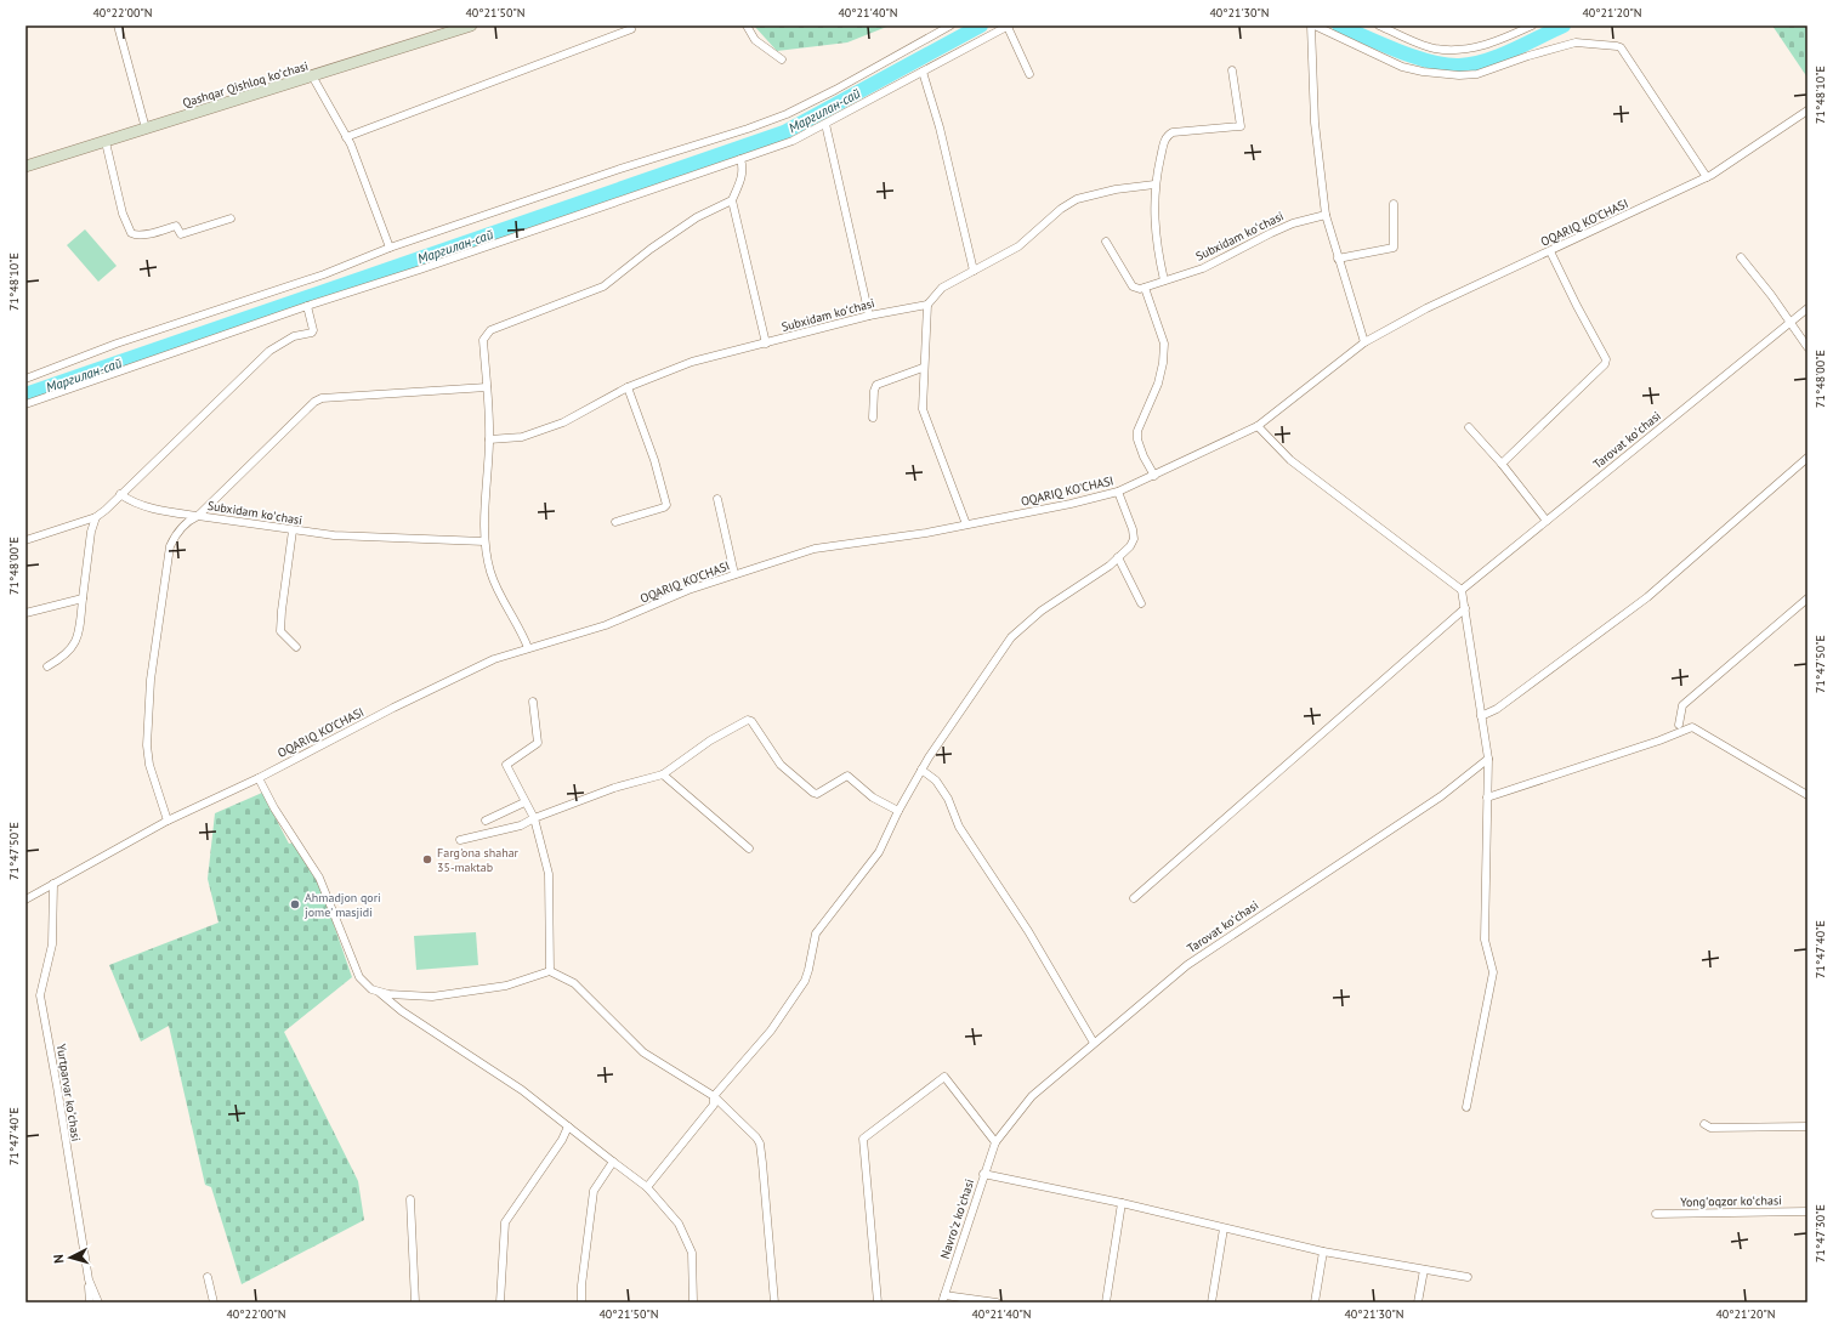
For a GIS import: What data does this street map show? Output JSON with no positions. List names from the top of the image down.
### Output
{
  "streets": {
    "main road": ["Qashqar Qishloq koʻchasi"],
    "street": [
      "OQARIQ KO'CHASI",
      "Subxidam koʻchasi",
      "Tarovat koʻchasi",
      "Yurtparvar koʻchasi",
      "Yongʻoqzor koʻchasi",
      "Navroʻz koʻchasi"
    ]
  },
  "crossings": [
    ["OQARIQ KO'CHASI", "Subxidam koʻchasi"],
    ["OQARIQ KO'CHASI", "Yurtparvar koʻchasi"],
    ["Tarovat koʻchasi", "Navroʻz koʻchasi"]
  ],
  "water": ["Маргилан-сай"],
  "places": ["Farg'ona shahar 35-maktab", "Ahmadjon qori jome' masjidi"],
  "north": "left",
  "coordinates": [
    "40°22'00\"N",
    "40°21'50\"N",
    "40°21'40\"N",
    "40°21'30\"N",
    "40°21'20\"N",
    "71°48'10\"E",
    "71°48'00\"E",
    "71°47'50\"E",
    "71°47'40\"E",
    "71°47'30\"E"
  ]
}
